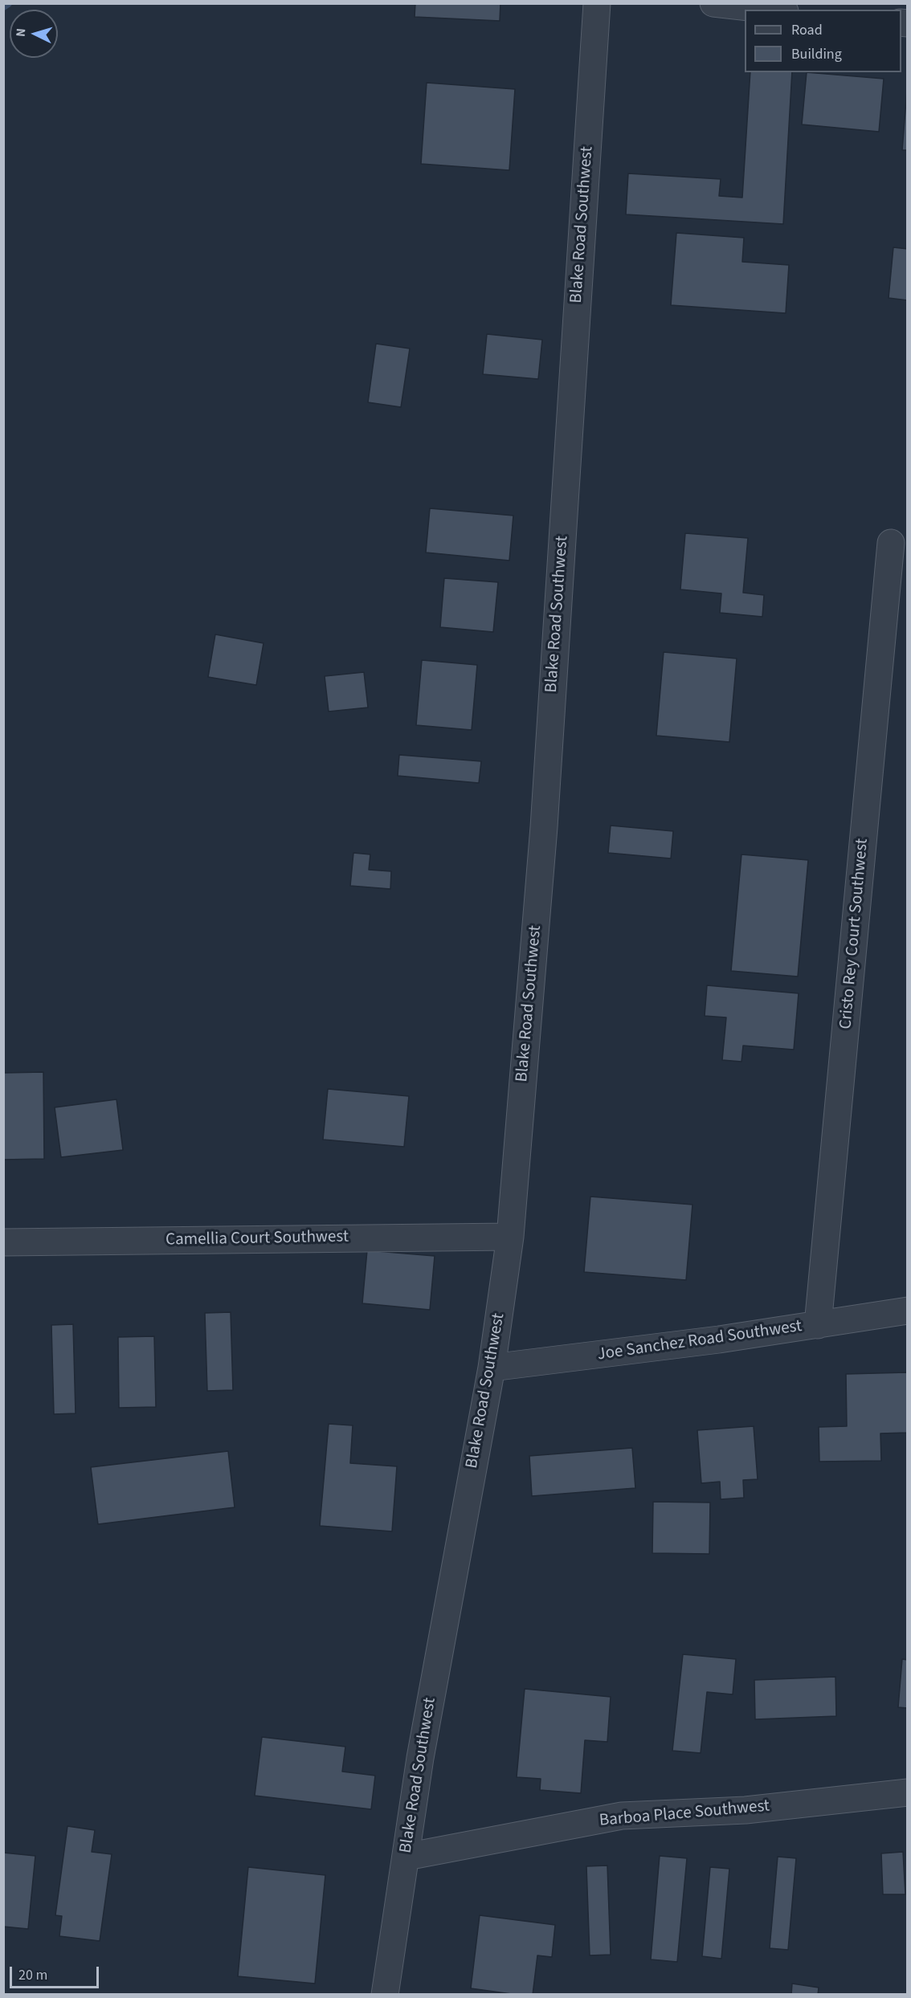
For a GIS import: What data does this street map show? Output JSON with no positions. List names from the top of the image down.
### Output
{
  "streets": {
    "street": [
      "Blake Road Southwest",
      "Cristo Rey Court Southwest",
      "Camellia Court Southwest",
      "Joe Sanchez Road Southwest",
      "Barboa Place Southwest"
    ]
  },
  "crossings": [
    ["Blake Road Southwest", "Camellia Court Southwest"],
    ["Blake Road Southwest", "Joe Sanchez Road Southwest"],
    ["Blake Road Southwest", "Barboa Place Southwest"],
    ["Cristo Rey Court Southwest", "Joe Sanchez Road Southwest"]
  ],
  "legend": ["Road", "Building"],
  "scale_bar": "20 m",
  "north": "left"
}
